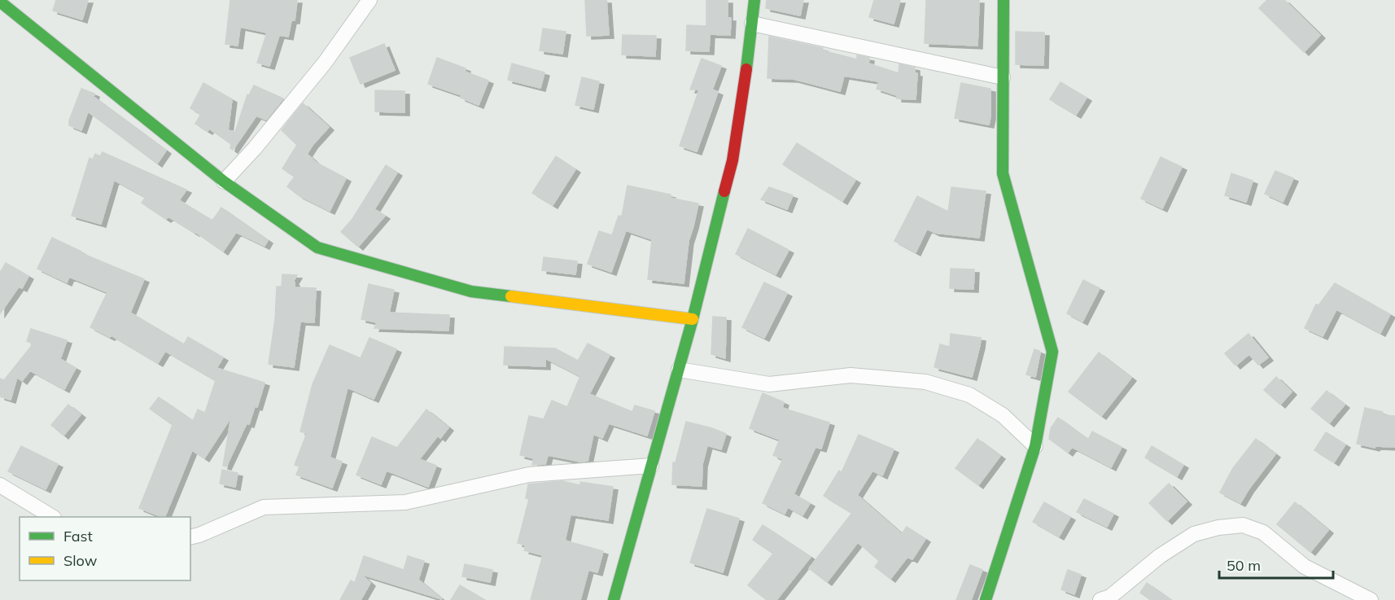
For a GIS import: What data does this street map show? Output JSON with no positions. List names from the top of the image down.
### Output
{
  "legend": ["Fast", "Slow"],
  "scale_bar": "50 m"
}
